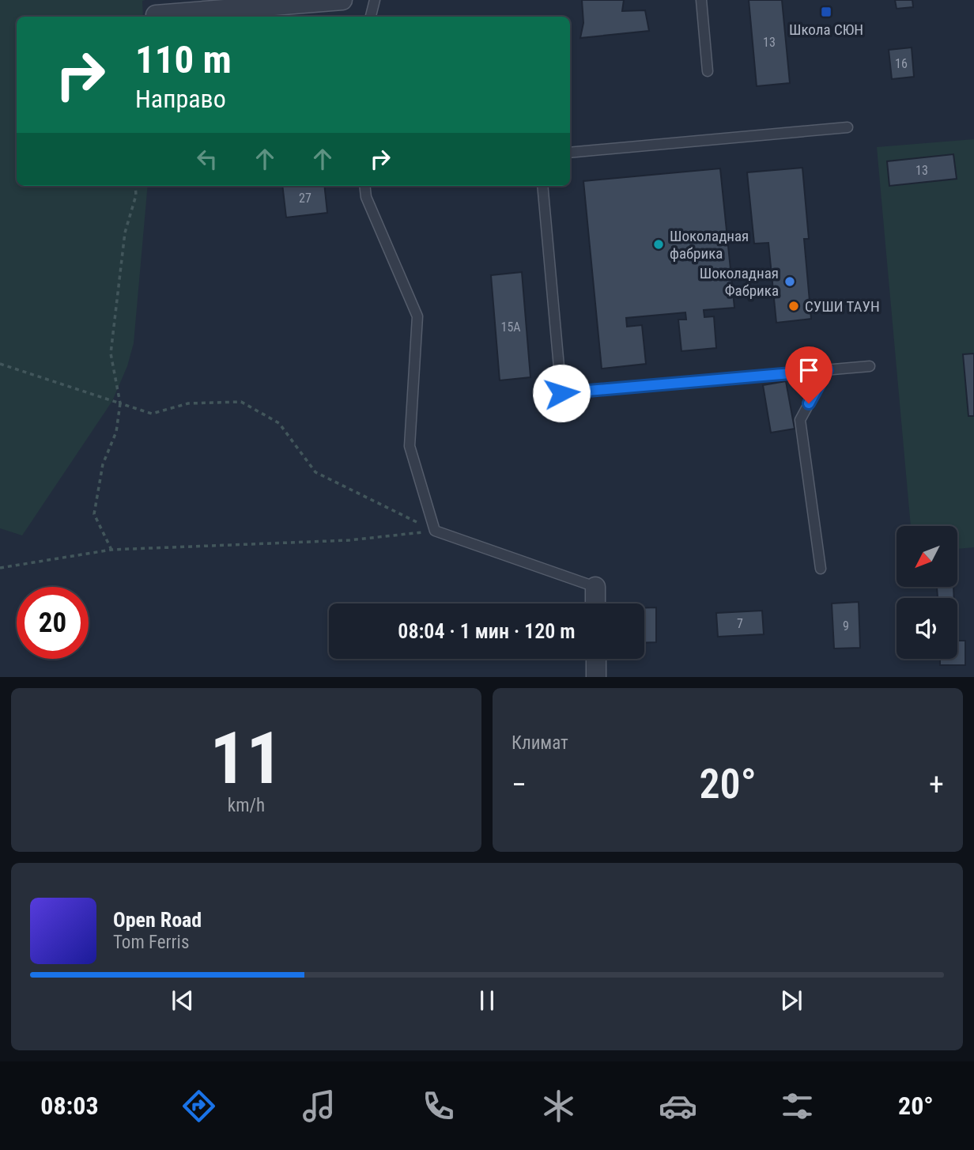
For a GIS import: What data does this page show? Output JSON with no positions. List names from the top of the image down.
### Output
{
  "places": {
    "transit": ["Школа СЮН"],
    "other": ["Шоколадная фабрика", "Шоколадная Фабрика", "СУШИ ТАУН"]
  },
  "house_numbers": [
    "13",
    "16",
    "13",
    "27",
    "15А",
    "7",
    "9"
  ],
  "north": "bottom left",
  "page": {
    "turn": ["110 m", "Направо"],
    "limit": "20",
    "trip": "08:04 · 1 мин · 120 m",
    "tile": [
      ["11", "km/h"],
      "Климат"
    ],
    "heat": ["−", "20°", "+"],
    "song": ["Open Road", "Tom Ferris"],
    "tabs": ["08:03", "20°"]
  }
}
